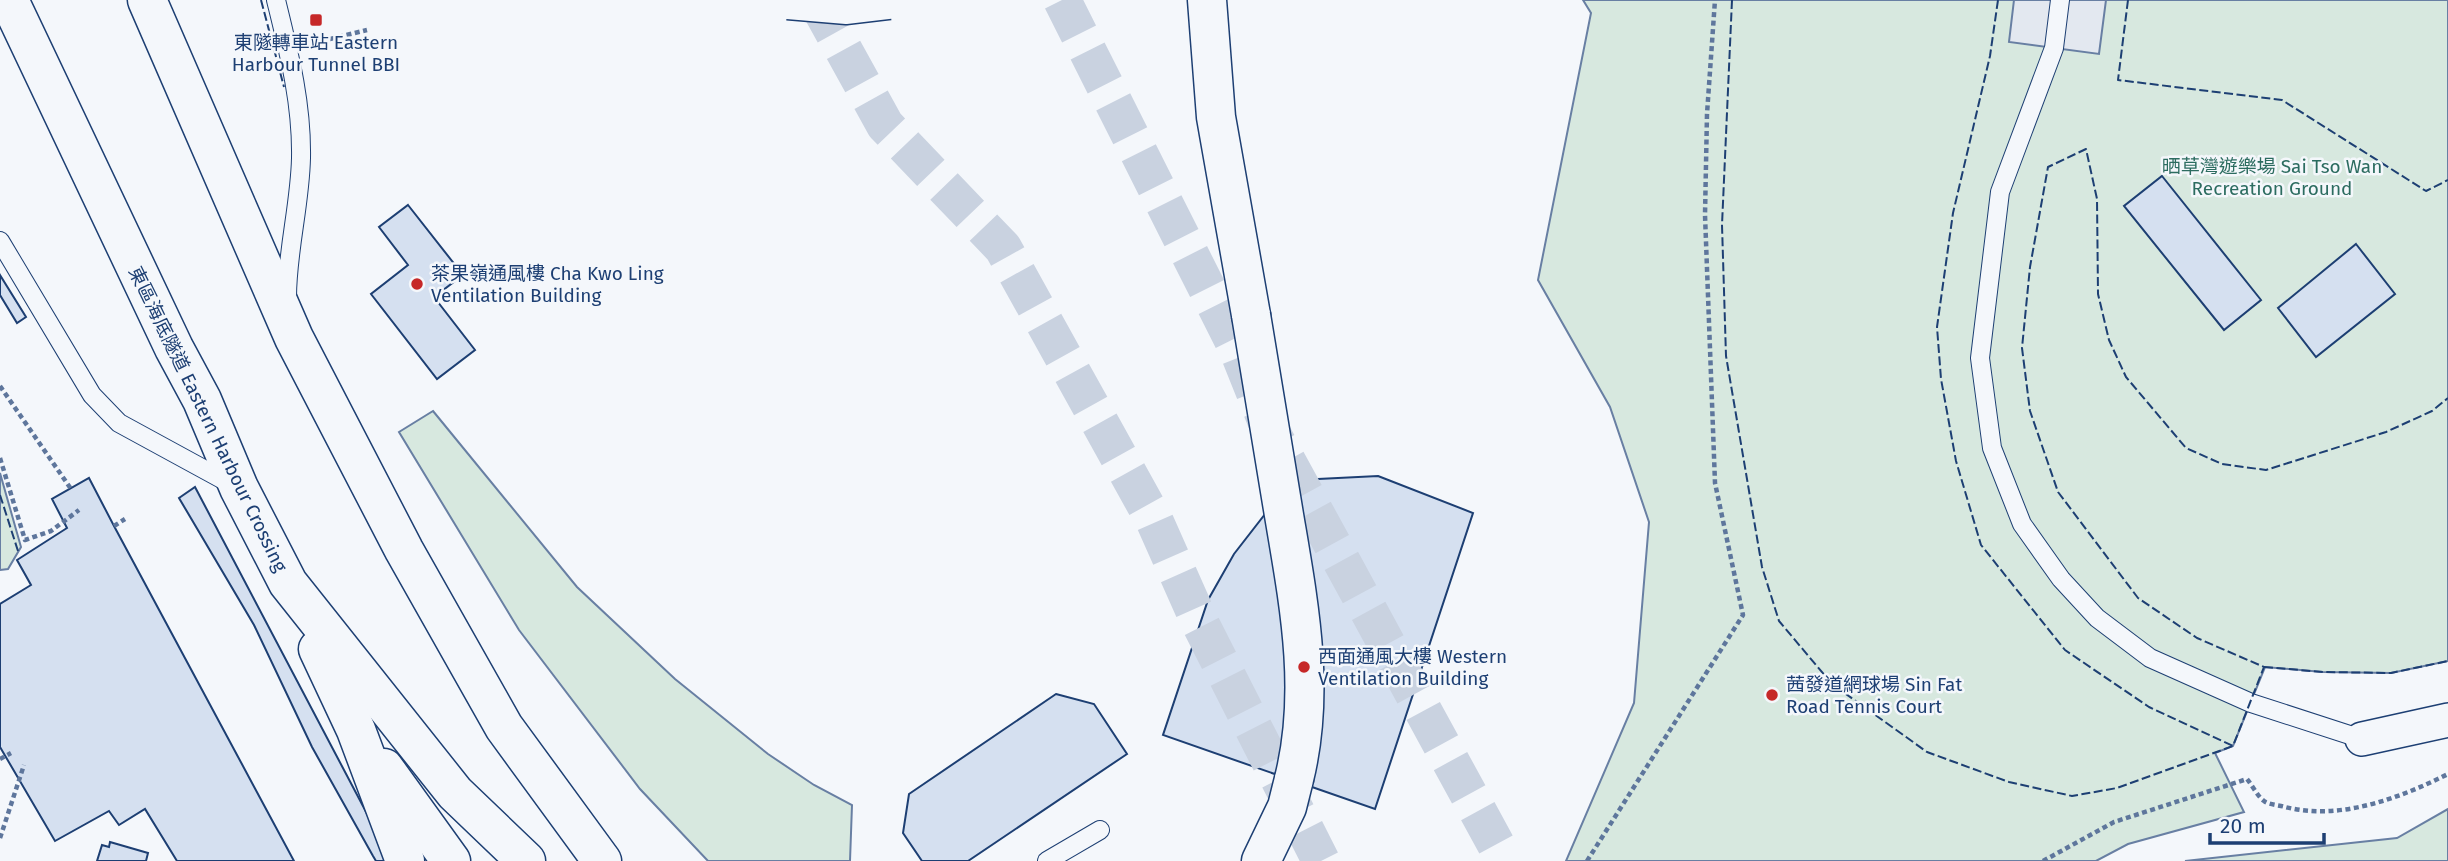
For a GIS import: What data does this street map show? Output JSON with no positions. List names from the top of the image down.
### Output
{
  "streets": {
    "highway": ["東區海底隧道 Eastern Harbour Crossing"]
  },
  "parks": ["晒草灣遊樂場 Sai Tso Wan Recreation Ground"],
  "places": {
    "transit": ["東隧轉車站 Eastern Harbour Tunnel BBI"],
    "other": ["茶果嶺通風樓 Cha Kwo Ling Ventilation Building", "西面通風大樓 Western Ventilation Building", "茜發道網球場 Sin Fat Road Tennis Court"]
  },
  "scale_bar": "20 m"
}
